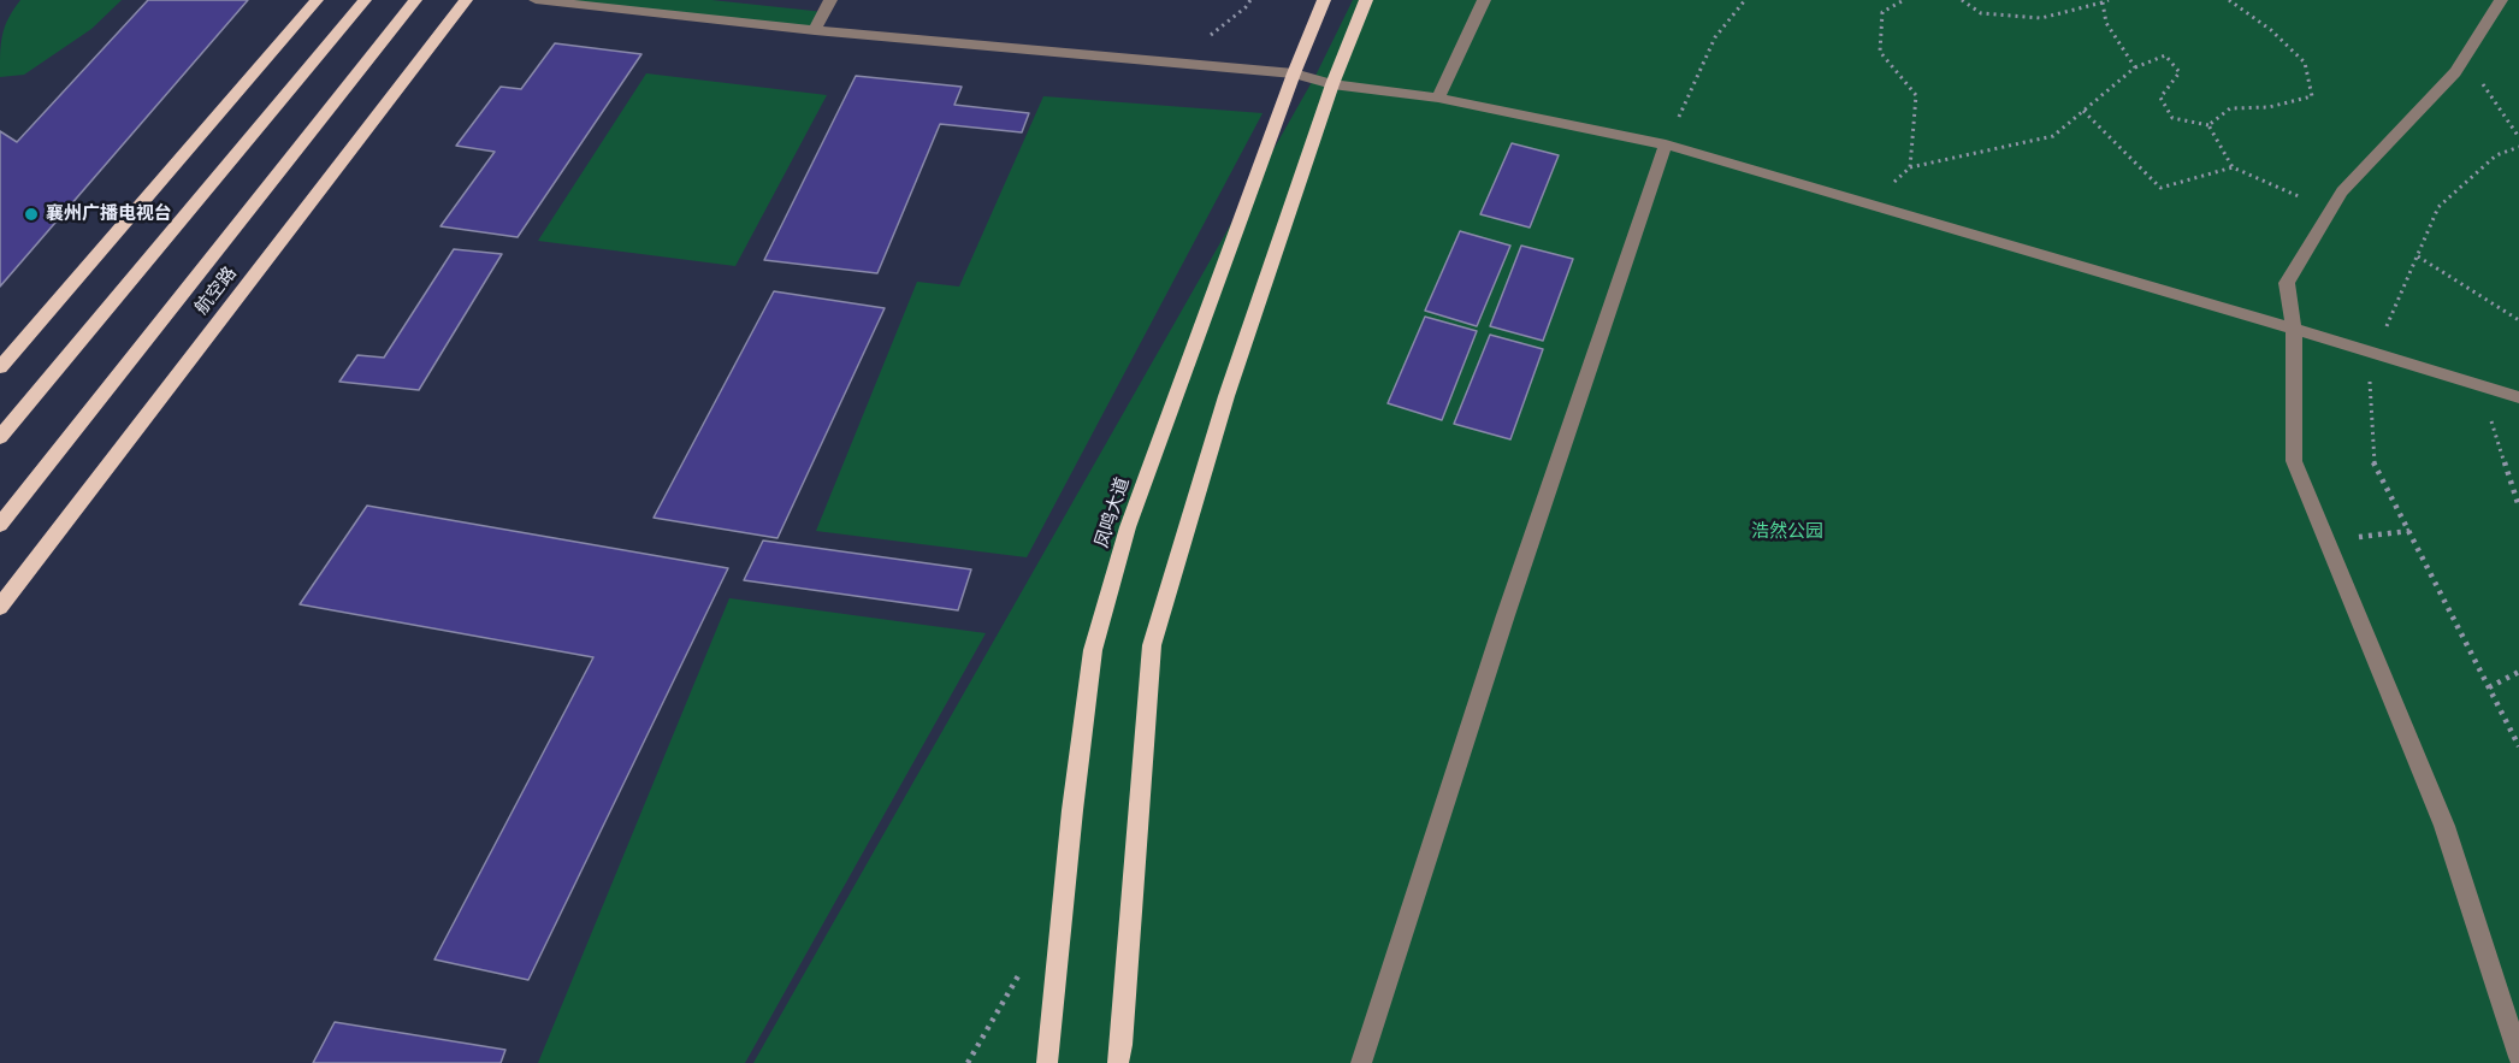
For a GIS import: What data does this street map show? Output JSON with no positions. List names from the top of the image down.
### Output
{
  "streets": {
    "main road": ["航空路", "凤鸣大道"]
  },
  "parks": ["浩然公园"],
  "places": ["襄州广播电视台"]
}
